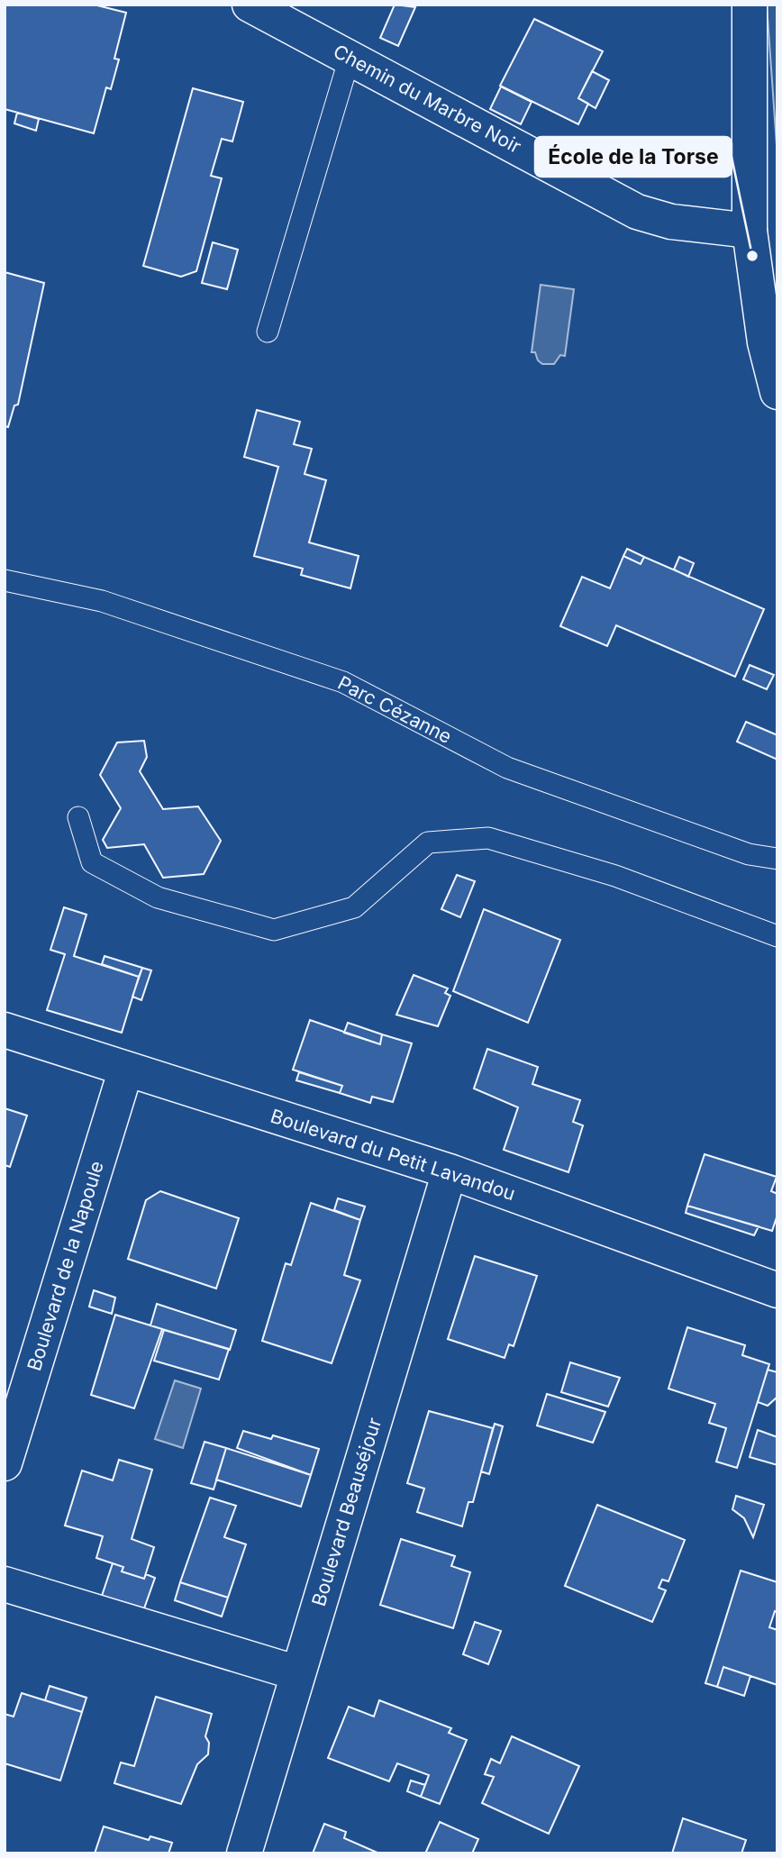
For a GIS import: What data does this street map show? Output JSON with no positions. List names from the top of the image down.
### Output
{
  "streets": {
    "street": [
      "Chemin du Marbre Noir",
      "Boulevard du Petit Lavandou",
      "Boulevard de la Napoule",
      "Boulevard Beauséjour"
    ],
    "lane": ["Parc Cézanne"]
  },
  "crossings": [
    ["Boulevard du Petit Lavandou", "Boulevard de la Napoule"],
    ["Boulevard du Petit Lavandou", "Boulevard Beauséjour"]
  ],
  "places": ["École de la Torse"]
}
